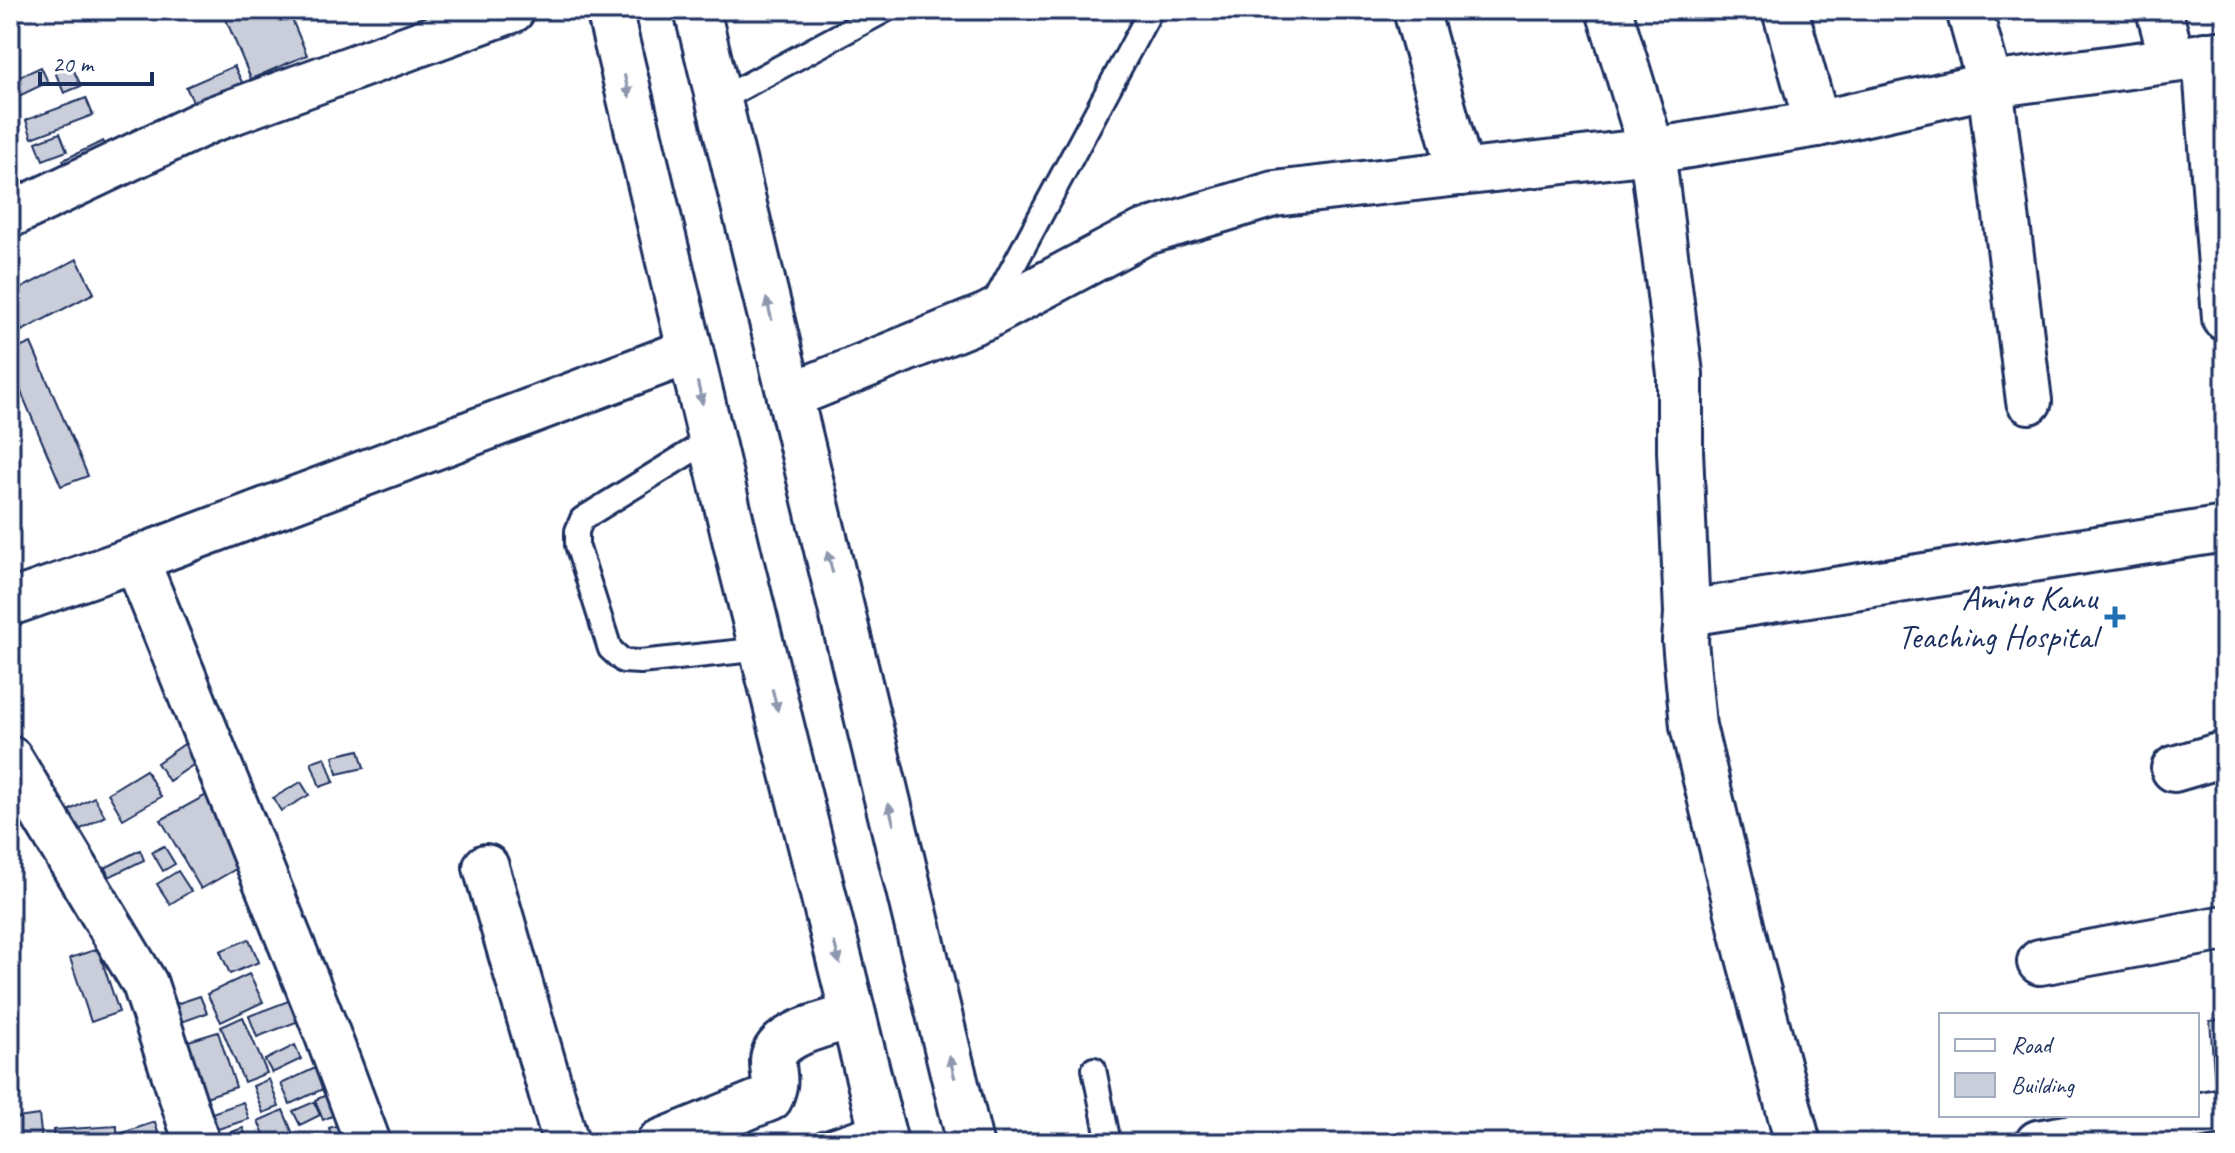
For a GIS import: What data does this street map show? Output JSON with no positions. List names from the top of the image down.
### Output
{
  "places": {
    "health": ["Amino Kanu Teaching Hospital"]
  },
  "legend": ["Road", "Building"],
  "scale_bar": "20 m"
}
